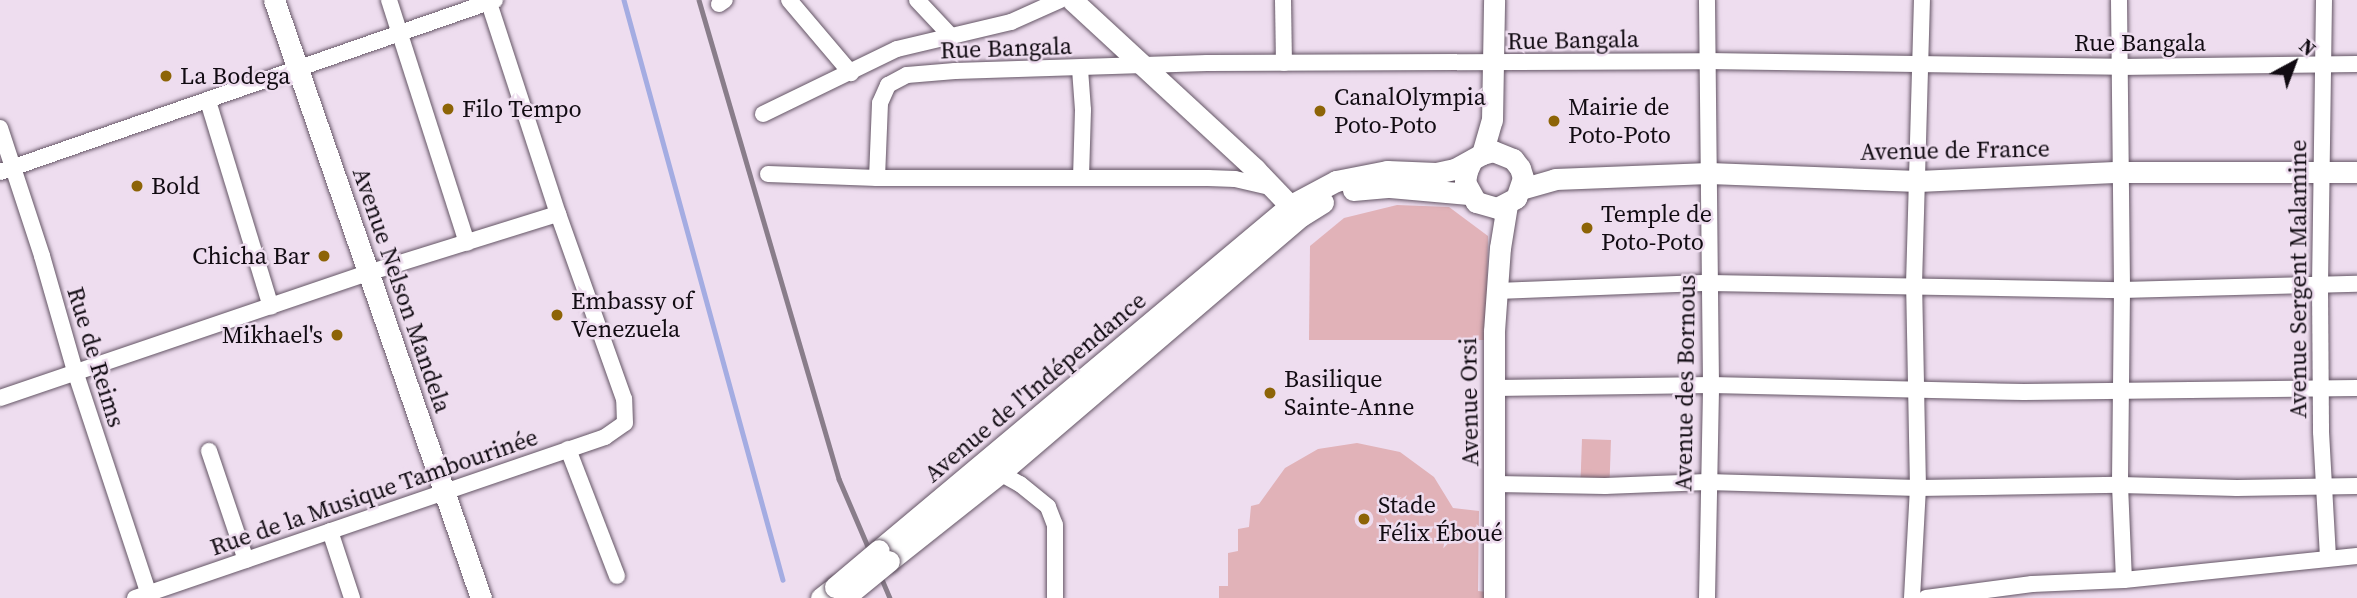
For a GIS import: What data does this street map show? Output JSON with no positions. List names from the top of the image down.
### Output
{
  "streets": {
    "main road": [
      "Avenue de France",
      "Avenue Nelson Mandela",
      "Avenue de l'Indépendance",
      "Avenue Orsi"
    ],
    "street": [
      "Rue Bangala",
      "Avenue Sergent Malamine",
      "Rue de Reims",
      "Avenue des Bornous",
      "Rue de la Musique Tambourinée"
    ]
  },
  "crossings": [
    ["Rue Bangala", "Avenue Sergent Malamine"],
    ["Rue Bangala", "Avenue des Bornous"],
    ["Avenue de France", "Avenue Sergent Malamine"],
    ["Avenue de France", "Avenue des Bornous"],
    ["Avenue Nelson Mandela", "Rue de la Musique Tambourinée"],
    ["Rue de Reims", "Rue de la Musique Tambourinée"],
    ["Avenue de l'Indépendance", "Avenue Orsi"]
  ],
  "places": [
    "La Bodega",
    "Filo Tempo",
    "CanalOlympia Poto-Poto",
    "Mairie de Poto-Poto",
    "Bold",
    "Temple de Poto-Poto",
    "Chicha Bar",
    "Embassy of Venezuela",
    "Mikhael's",
    "Basilique Sainte-Anne",
    "Stade Félix Éboué"
  ],
  "north": "top right"
}
